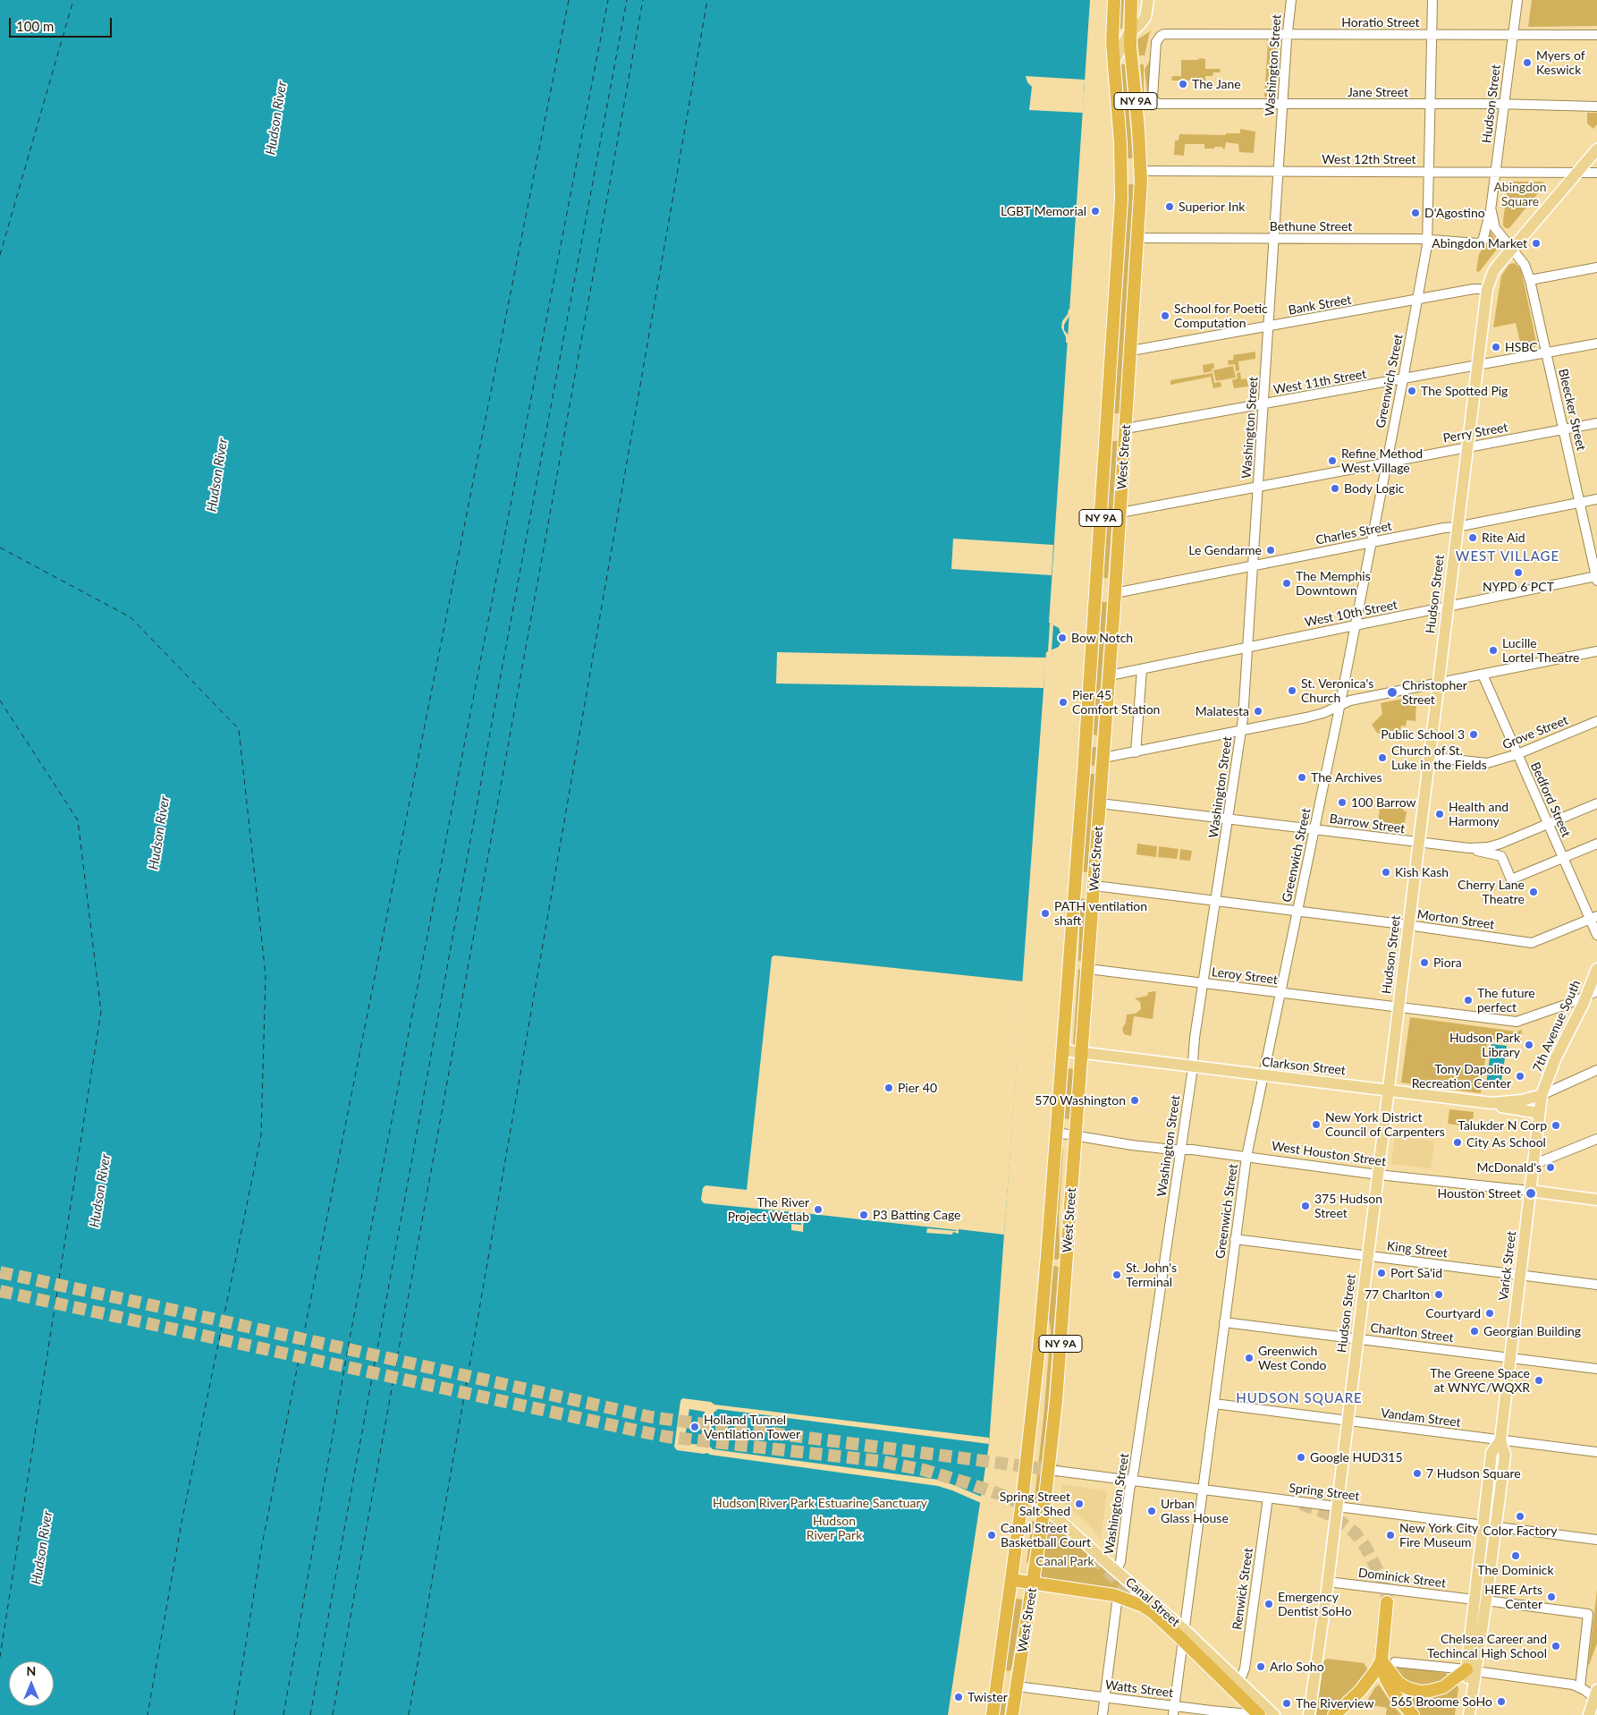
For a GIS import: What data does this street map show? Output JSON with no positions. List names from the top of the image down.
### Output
{
  "streets": {
    "highway": ["NY 9A", "West Street", "Canal Street"],
    "main road": [
      "Hudson Street",
      "7th Avenue South",
      "Clarkson Street",
      "West Houston Street",
      "Varick Street"
    ],
    "street": [
      "Horatio Street",
      "Washington Street",
      "Jane Street",
      "West 12th Street",
      "Bethune Street",
      "Bank Street",
      "Greenwich Street",
      "West 11th Street",
      "Bleecker Street",
      "Perry Street",
      "Charles Street",
      "West 10th Street",
      "Grove Street",
      "Bedford Street",
      "Barrow Street",
      "Morton Street",
      "Leroy Street",
      "King Street",
      "Charlton Street",
      "Vandam Street",
      "Spring Street",
      "Dominick Street",
      "Renwick Street",
      "Watts Street"
    ]
  },
  "crossings": [
    ["Horatio Street", "Washington Street"],
    ["Horatio Street", "Jane Street"],
    ["Horatio Street", "Hudson Street"],
    ["Horatio Street", "Greenwich Street"],
    ["Washington Street", "Jane Street"],
    ["Washington Street", "West 12th Street"],
    ["Washington Street", "Bethune Street"],
    ["Washington Street", "Bank Street"],
    ["Washington Street", "West 11th Street"],
    ["Washington Street", "Perry Street"],
    ["Washington Street", "Charles Street"],
    ["Washington Street", "West 10th Street"],
    ["Washington Street", "Barrow Street"],
    ["Washington Street", "Morton Street"],
    ["Washington Street", "Leroy Street"],
    ["Washington Street", "Clarkson Street"],
    ["Washington Street", "West Houston Street"],
    ["Washington Street", "Spring Street"],
    ["Washington Street", "Canal Street"],
    ["Jane Street", "Hudson Street"],
    ["Jane Street", "Greenwich Street"],
    ["Hudson Street", "West 12th Street"],
    ["Hudson Street", "Bethune Street"],
    ["Hudson Street", "Bank Street"],
    ["Hudson Street", "West 11th Street"],
    ["Hudson Street", "Bleecker Street"],
    ["Hudson Street", "Perry Street"],
    ["Hudson Street", "Charles Street"],
    ["Hudson Street", "West 10th Street"],
    ["Hudson Street", "Grove Street"],
    ["Hudson Street", "Barrow Street"],
    ["Hudson Street", "Morton Street"],
    ["Hudson Street", "Leroy Street"],
    ["Hudson Street", "Clarkson Street"],
    ["Hudson Street", "West Houston Street"],
    ["Hudson Street", "King Street"],
    ["Hudson Street", "Charlton Street"],
    ["Hudson Street", "Vandam Street"],
    ["Hudson Street", "Spring Street"],
    ["Hudson Street", "Dominick Street"],
    ["West 12th Street", "Greenwich Street"],
    ["West 12th Street", "West Street"],
    ["Bethune Street", "Greenwich Street"],
    ["Bethune Street", "West Street"],
    ["Bank Street", "Greenwich Street"],
    ["Bank Street", "West Street"],
    ["Greenwich Street", "West 11th Street"],
    ["Greenwich Street", "Perry Street"],
    ["Greenwich Street", "Charles Street"],
    ["Greenwich Street", "West 10th Street"],
    ["Greenwich Street", "Barrow Street"],
    ["Greenwich Street", "Morton Street"],
    ["Greenwich Street", "Leroy Street"],
    ["Greenwich Street", "Clarkson Street"],
    ["Greenwich Street", "West Houston Street"],
    ["Greenwich Street", "King Street"],
    ["Greenwich Street", "Charlton Street"],
    ["Greenwich Street", "Vandam Street"],
    ["Greenwich Street", "Spring Street"],
    ["Greenwich Street", "Canal Street"],
    ["Greenwich Street", "Watts Street"],
    ["West 11th Street", "Bleecker Street"],
    ["West 11th Street", "West Street"],
    ["Bleecker Street", "Perry Street"],
    ["Bleecker Street", "Charles Street"],
    ["Bleecker Street", "West 10th Street"],
    ["Perry Street", "West Street"],
    ["West Street", "Charles Street"],
    ["West Street", "West 10th Street"],
    ["West Street", "Barrow Street"],
    ["West Street", "Morton Street"],
    ["West Street", "Leroy Street"],
    ["West Street", "Clarkson Street"],
    ["West Street", "West Houston Street"],
    ["West Street", "Spring Street"],
    ["West Street", "Canal Street"],
    ["West Street", "Watts Street"],
    ["Grove Street", "Bedford Street"],
    ["Bedford Street", "Barrow Street"],
    ["Bedford Street", "Morton Street"],
    ["Leroy Street", "7th Avenue South"],
    ["7th Avenue South", "Clarkson Street"],
    ["7th Avenue South", "Varick Street"],
    ["Clarkson Street", "Varick Street"],
    ["West Houston Street", "Varick Street"],
    ["King Street", "Varick Street"],
    ["Varick Street", "Charlton Street"],
    ["Varick Street", "Vandam Street"],
    ["Varick Street", "Spring Street"],
    ["Varick Street", "Dominick Street"],
    ["Spring Street", "Renwick Street"],
    ["Renwick Street", "Canal Street"],
    ["Canal Street", "Watts Street"]
  ],
  "districts": ["WEST VILLAGE", "HUDSON SQUARE"],
  "water": ["Hudson River"],
  "parks": [
    "Abingdon Square",
    "Hudson River Park Estuarine Sanctuary",
    "Hudson River Park",
    "Canal Park"
  ],
  "places": [
    "Myers of Keswick",
    "The Jane",
    "Superior Ink",
    "LGBT Memorial",
    "D'Agostino",
    "Abingdon Market",
    "School for Poetic Computation",
    "HSBC",
    "The Spotted Pig",
    "Refine Method West Village",
    "Body Logic",
    "Rite Aid",
    "Le Gendarme",
    "NYPD 6 PCT",
    "The Memphis Downtown",
    "Bow Notch",
    "Lucille Lortel Theatre",
    "St. Veronica's Church",
    "Christopher Street",
    "Pier 45 Comfort Station",
    "Malatesta",
    "Public School 3",
    "Church of St. Luke in the Fields",
    "The Archives",
    "100 Barrow",
    "Health and Harmony",
    "Kish Kash",
    "Cherry Lane Theatre",
    "PATH ventilation shaft",
    "Piora",
    "The future perfect",
    "Hudson Park Library",
    "Tony Dapolito Recreation Center",
    "Pier 40",
    "570 Washington",
    "New York District Council of Carpenters",
    "Talukder N Corp",
    "City As School",
    "McDonald's",
    "Houston Street",
    "375 Hudson Street",
    "The River Project Wetlab",
    "P3 Batting Cage",
    "Port Sa'id",
    "St. John's Terminal",
    "77 Charlton",
    "Courtyard",
    "Georgian Building",
    "Greenwich West Condo",
    "The Greene Space at WNYC/WQXR",
    "Holland Tunnel Ventilation Tower",
    "Google HUD315",
    "7 Hudson Square",
    "Spring Street Salt Shed",
    "Urban Glass House",
    "Color Factory",
    "Canal Street Basketball Court",
    "New York City Fire Museum",
    "The Dominick",
    "HERE Arts Center",
    "Emergency Dentist SoHo",
    "Chelsea Career and Techincal High School",
    "Arlo Soho",
    "Twister",
    "565 Broome SoHo",
    "The Riverview"
  ],
  "scale_bar": "100 m",
  "north": "top"
}
